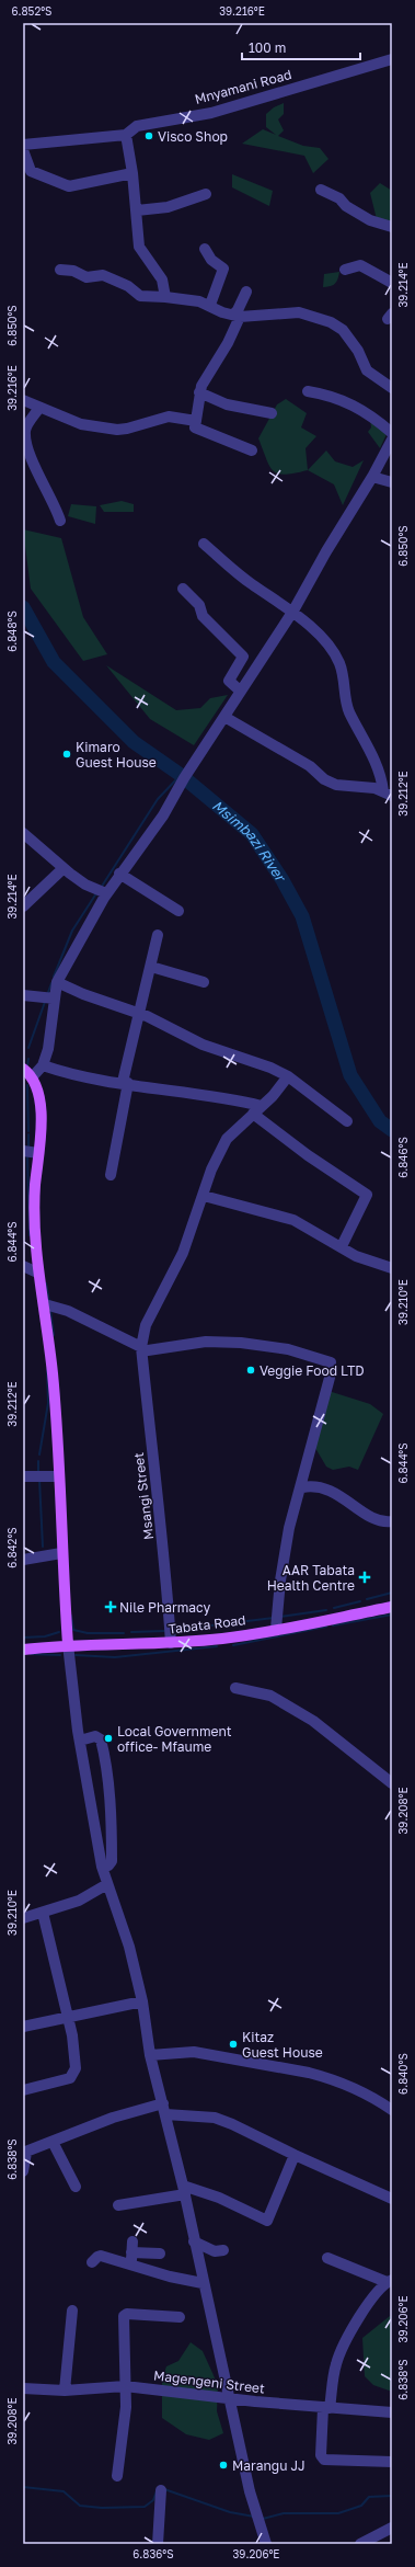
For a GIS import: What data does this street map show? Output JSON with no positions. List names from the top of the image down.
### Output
{
  "streets": {
    "main road": ["Tabata Road"],
    "street": ["Mnyamani Road", "Msangi Street", "Magengeni Street"]
  },
  "crossings": [
    ["Msangi Street", "Tabata Road"]
  ],
  "water": ["Msimbazi River"],
  "places": {
    "other": [
      "Visco Shop",
      "Kimaro Guest House",
      "Veggie Food LTD",
      "Local Government office- Mfaume",
      "Kitaz Guest House",
      "Marangu JJ"
    ],
    "health": ["AAR Tabata Health Centre", "Nile Pharmacy"]
  },
  "scale_bar": "100 m",
  "coordinates": [
    "6.852°S",
    "39.216°E",
    "39.214°E",
    "6.850°S",
    "6.848°S",
    "39.212°E",
    "6.846°S",
    "6.844°S",
    "39.210°E",
    "6.842°S",
    "39.208°E",
    "6.840°S",
    "6.838°S",
    "39.206°E",
    "6.836°S"
  ]
}
